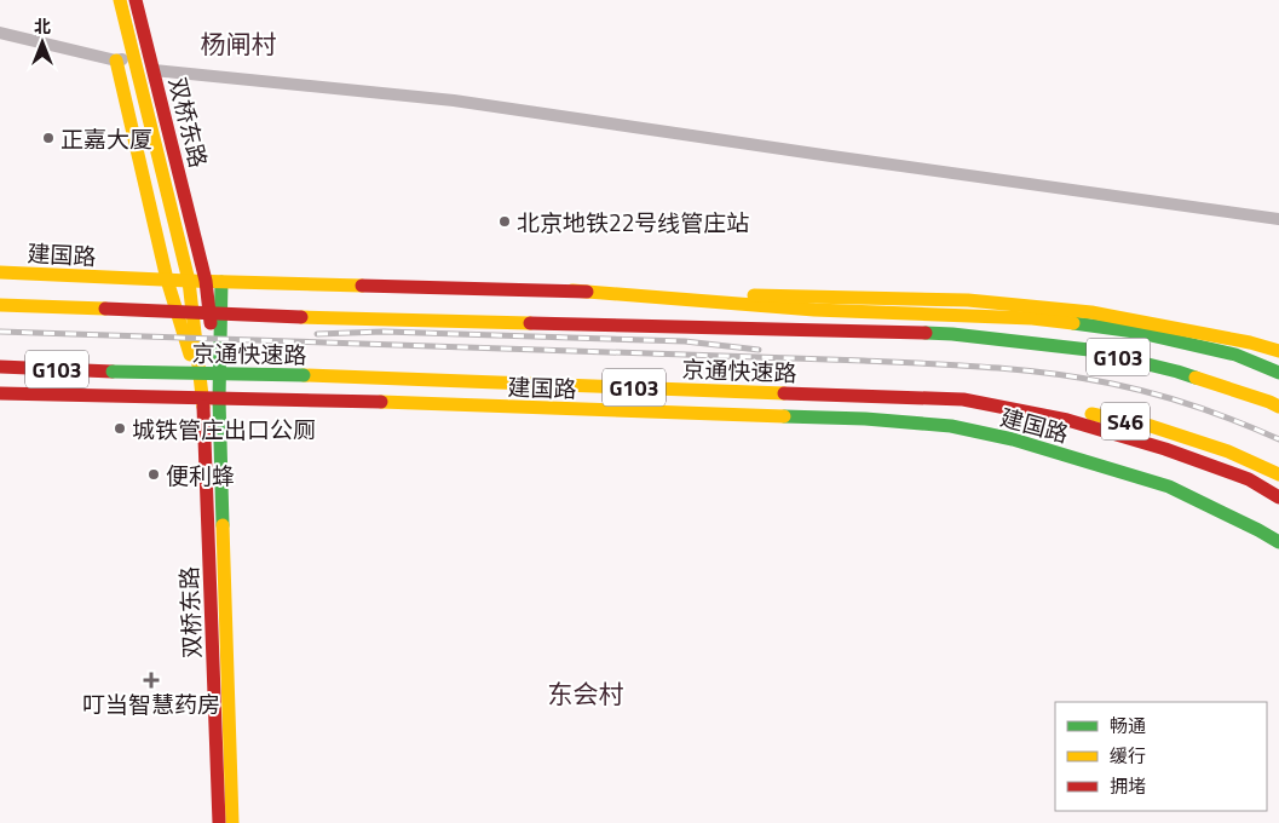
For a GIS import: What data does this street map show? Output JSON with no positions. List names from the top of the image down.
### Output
{
  "streets": {
    "main road": [
      "双桥东路",
      "建国路",
      "京通快速路",
      "G103",
      "S46"
    ]
  },
  "crossings": [
    ["双桥东路", "建国路"],
    ["京通快速路", "S46"]
  ],
  "districts": ["杨闸村", "东会村"],
  "places": {
    "other": [
      "正嘉大厦",
      "北京地铁22号线管庄站",
      "城铁管庄出口公厕",
      "便利蜂"
    ],
    "health": ["叮当智慧药房"]
  },
  "legend": ["畅通", "缓行", "拥堵"],
  "north": "top"
}
